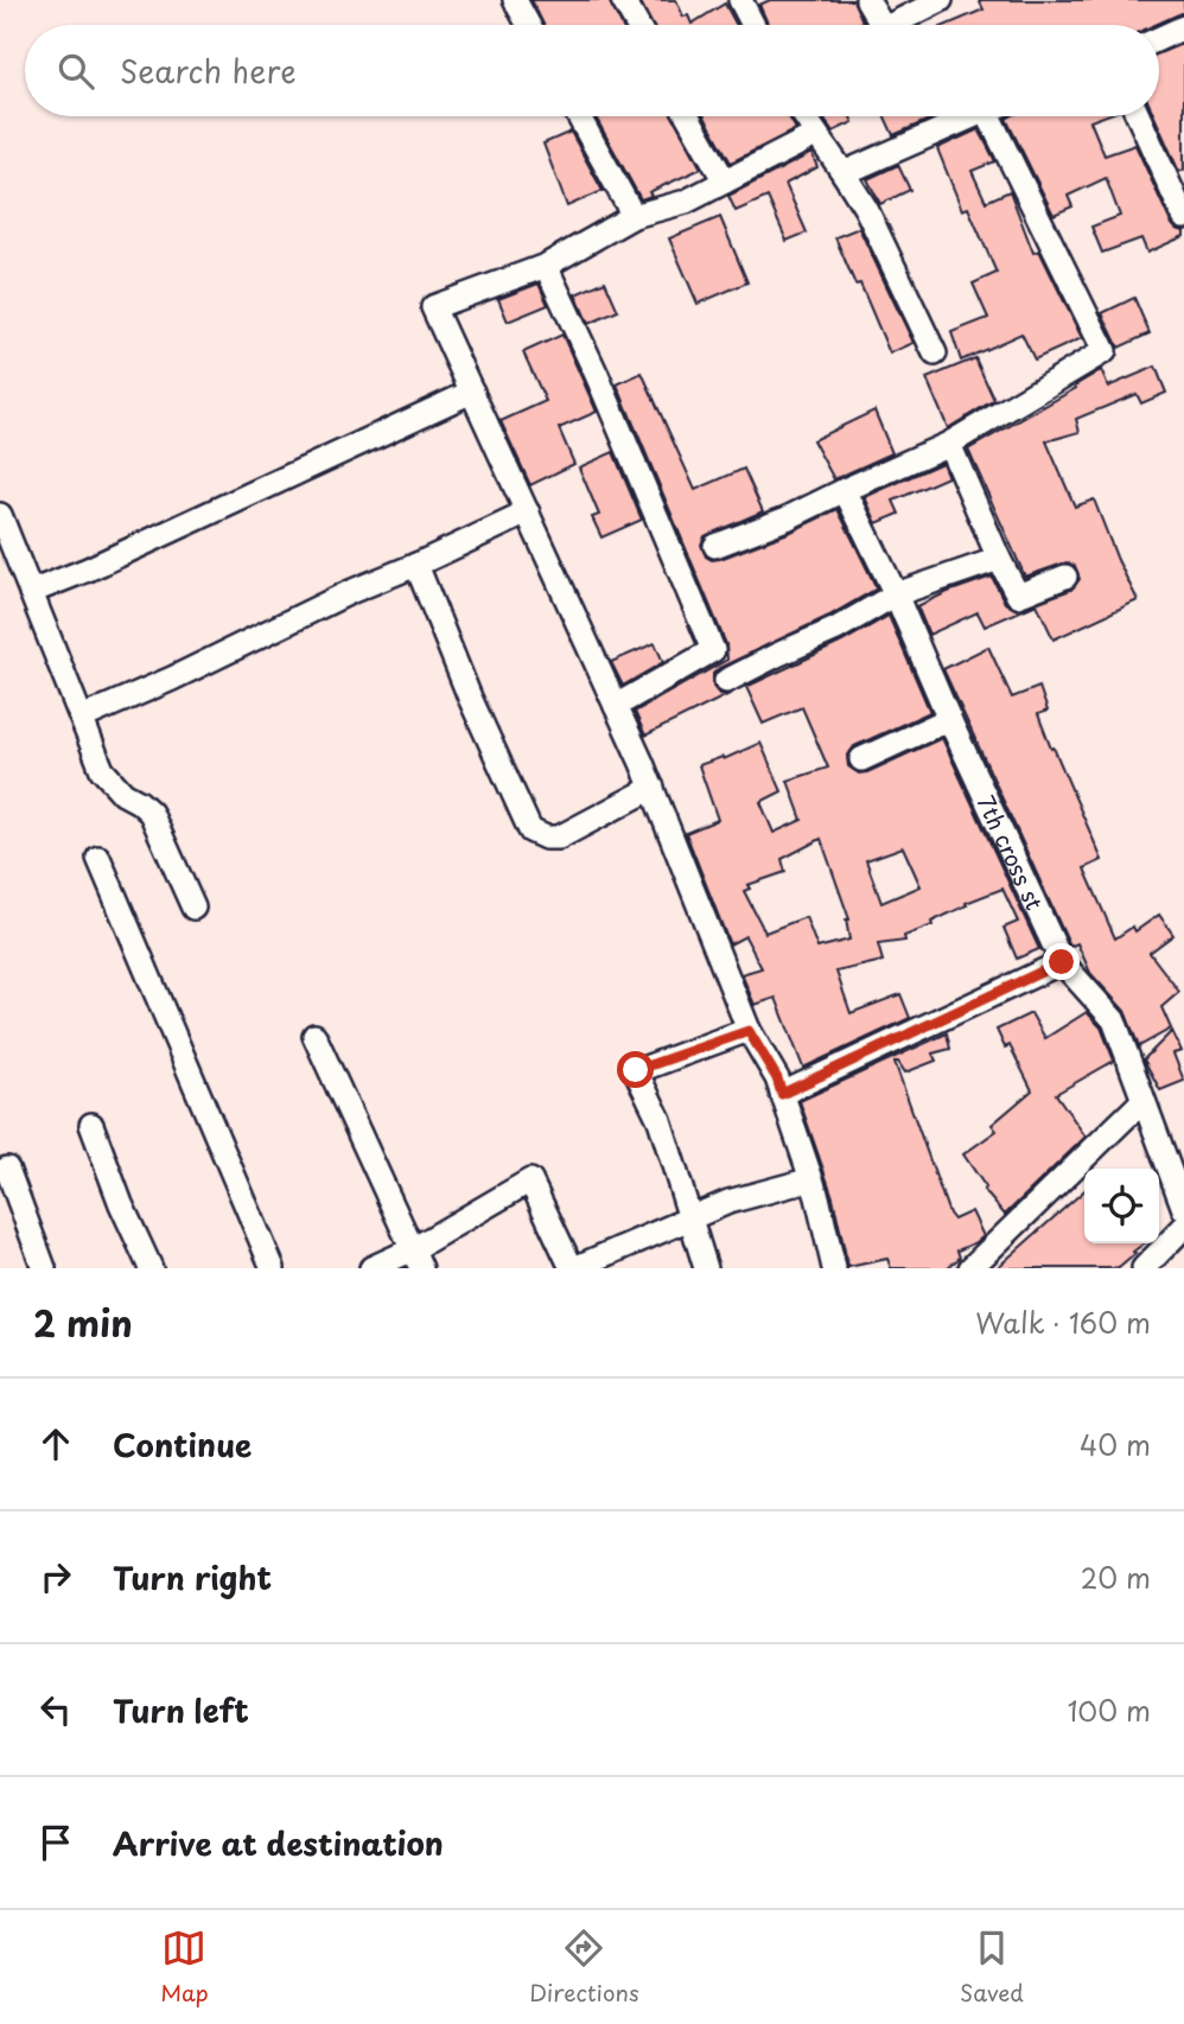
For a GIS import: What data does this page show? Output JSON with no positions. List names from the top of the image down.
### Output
{
  "streets": {
    "street": ["7th cross st"]
  },
  "page": {
    "search": "Search here",
    "heading": ["2 min", "Walk · 160 m"],
    "list": [
      ["Continue", "40 m"],
      ["Turn right", "20 m"],
      ["Turn left", "100 m"],
      "Arrive at destination"
    ],
    "nav": ["Map", "Directions", "Saved"]
  }
}
